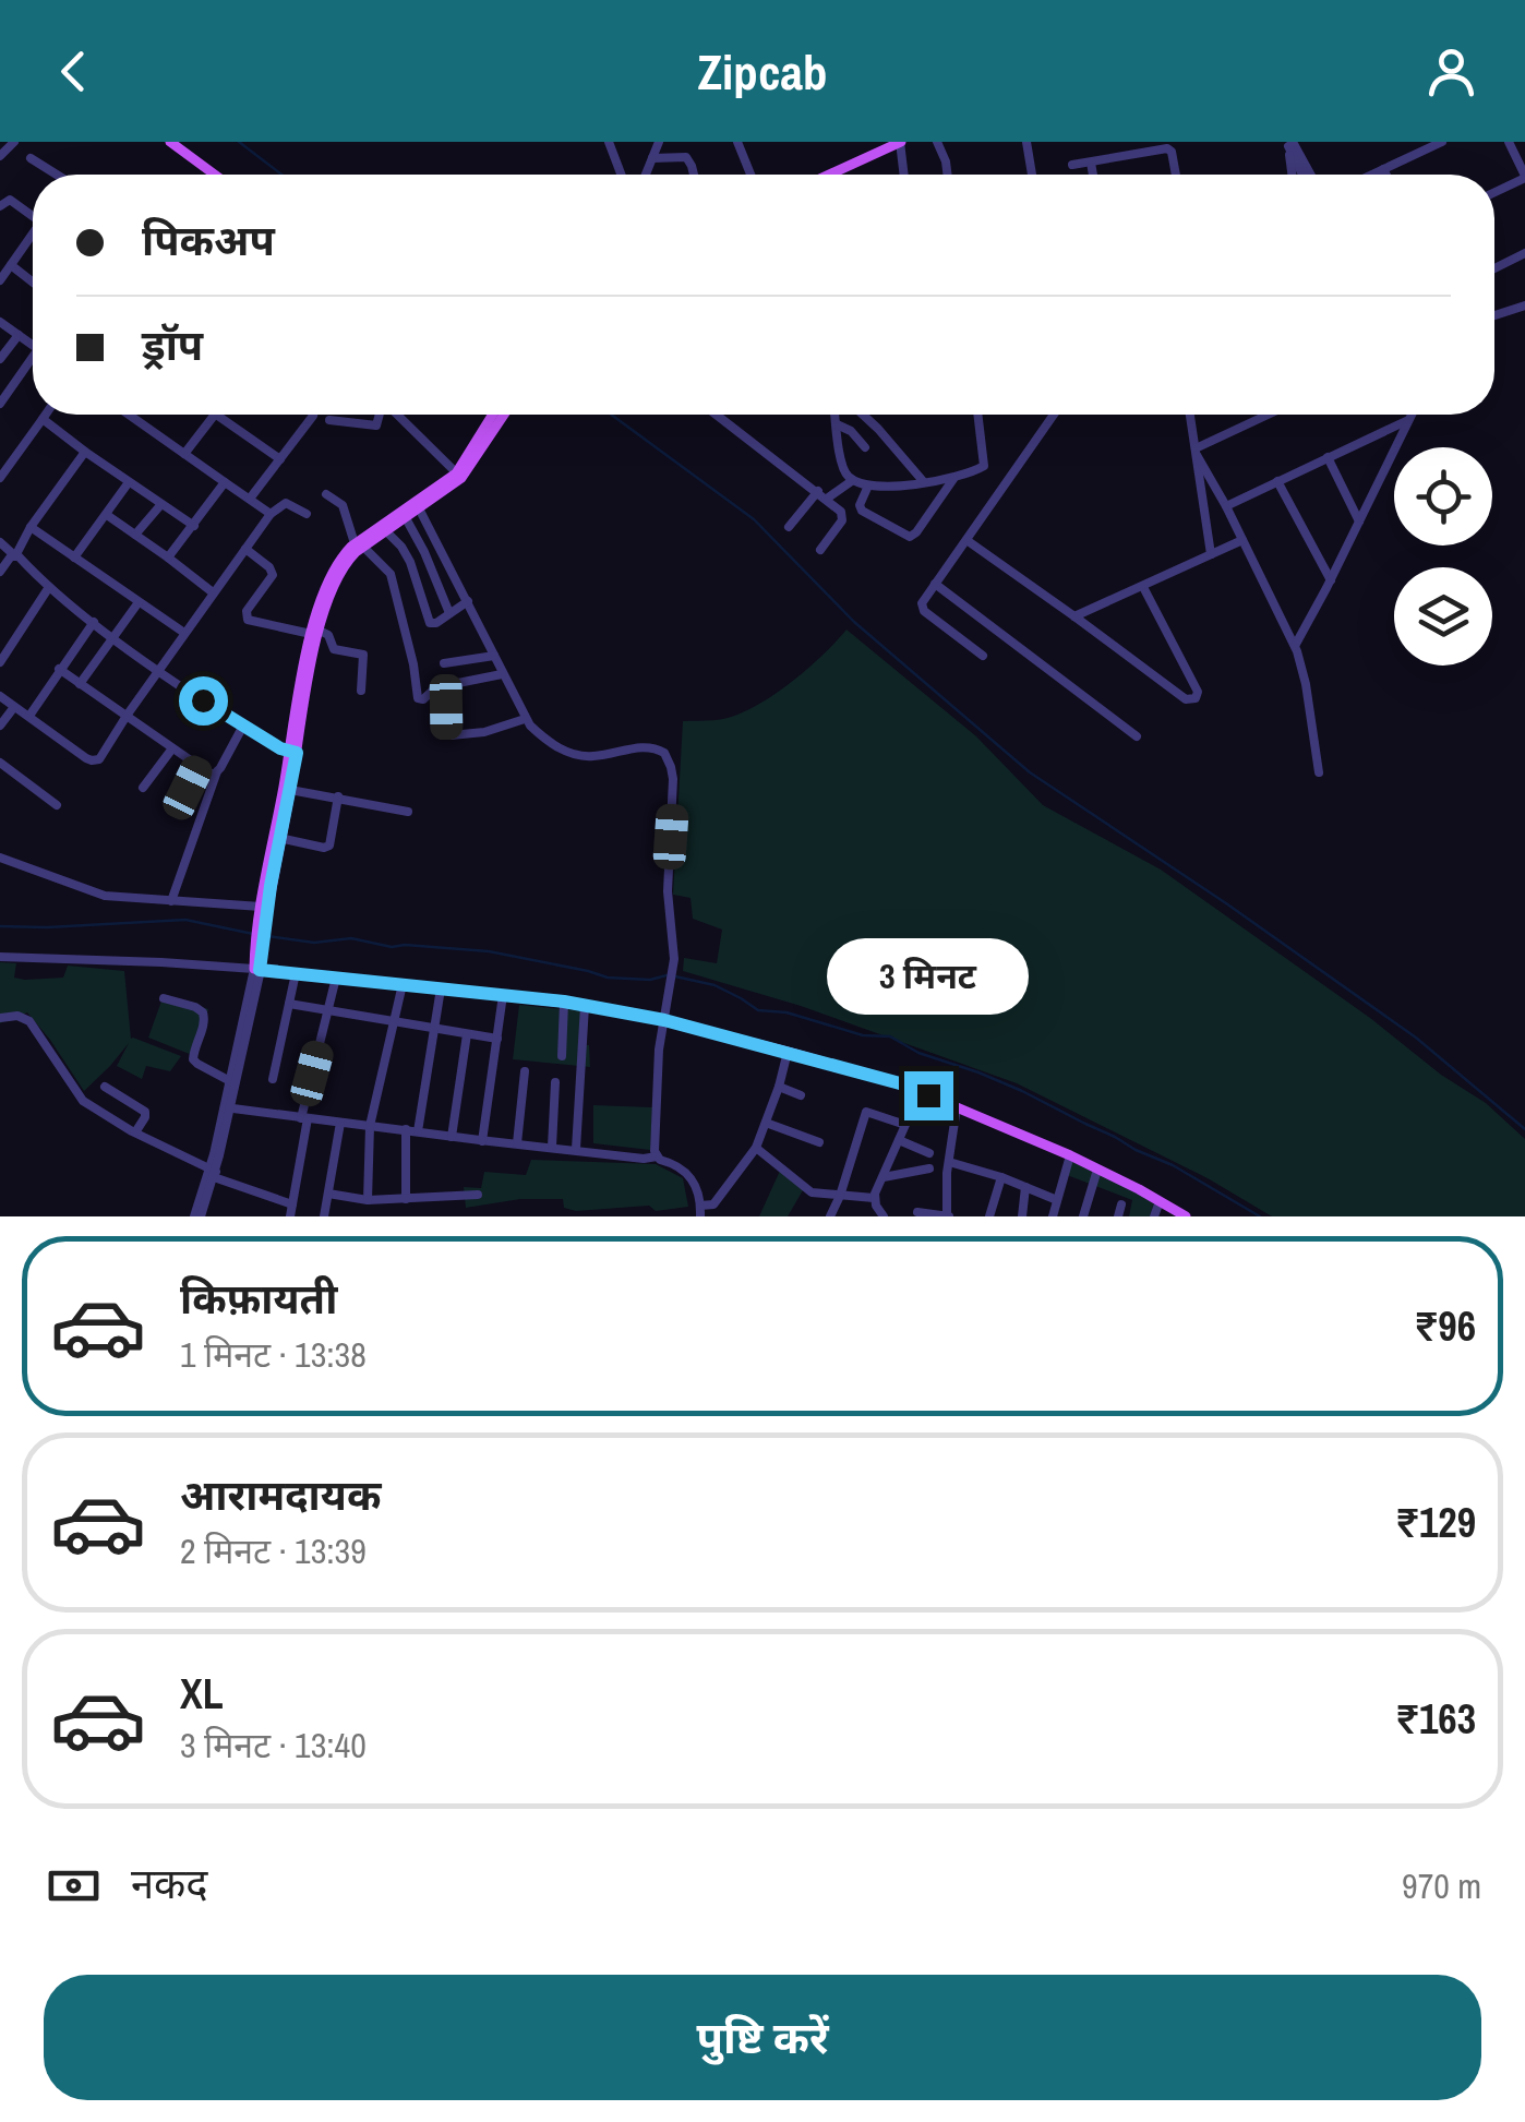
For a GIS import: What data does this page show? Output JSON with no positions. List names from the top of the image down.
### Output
{
  "page": {
    "header": "Zipcab",
    "banner": ["पिकअप", "ड्रॉप"],
    "bubble": "3 मिनट",
    "list": [
      {
        "name": "किफ़ायती",
        "note": "1 मिनट · 13:38",
        "value": "₹96"
      },
      {
        "name": "आरामदायक",
        "note": "2 मिनट · 13:39",
        "value": "₹129"
      },
      {
        "name": "XL",
        "note": "3 मिनट · 13:40",
        "value": "₹163"
      }
    ],
    "pay": ["नकद", "970 m"],
    "buttons": "पुष्टि करें"
  }
}
